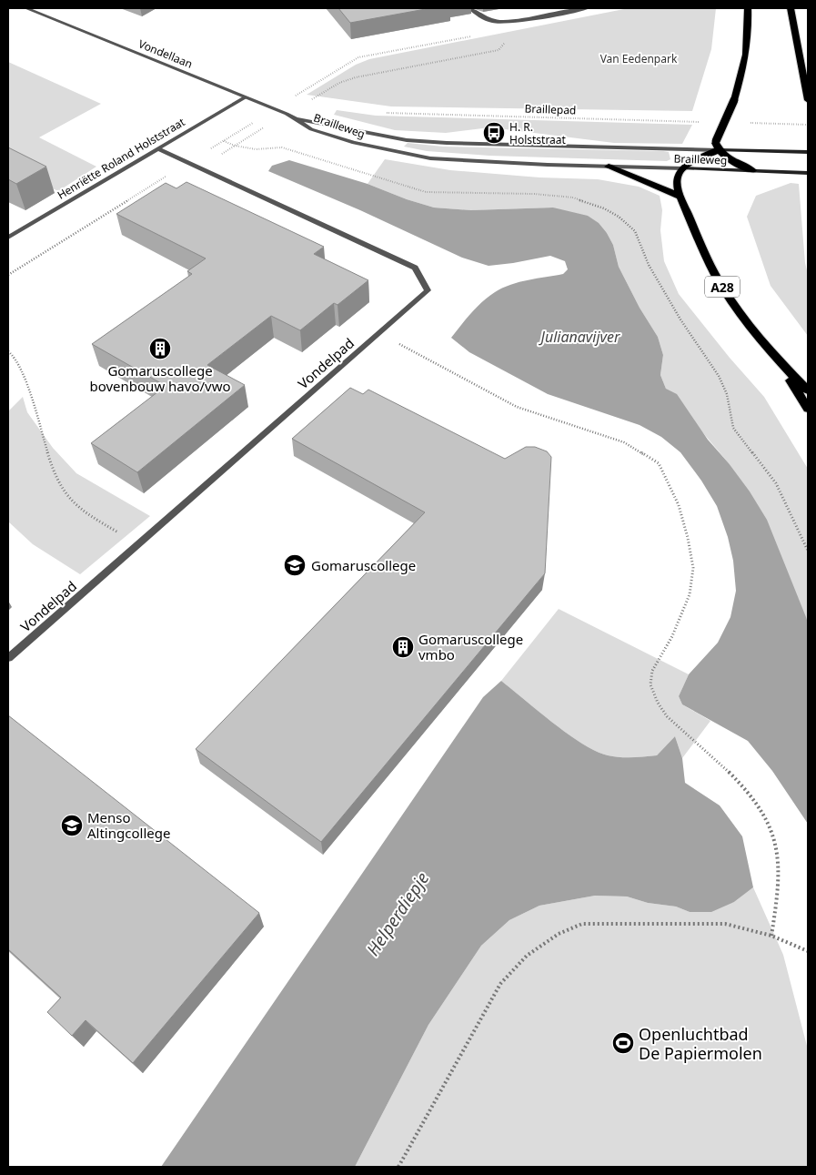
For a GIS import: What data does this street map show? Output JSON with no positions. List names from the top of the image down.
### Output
{
  "streets": {
    "highway": ["A28"],
    "main road": ["Brailleweg"],
    "street": ["Vondellaan", "Henriëtte Roland Holststraat", "Vondelpad"],
    "path": ["Braillepad"]
  },
  "crossings": [
    ["Vondellaan", "Brailleweg"],
    ["Vondellaan", "Henriëtte Roland Holststraat"],
    ["Brailleweg", "A28"],
    ["Henriëtte Roland Holststraat", "Vondelpad"]
  ],
  "water": ["Julianavijver", "Helperdiepje"],
  "parks": ["Van Eedenpark"],
  "places": {
    "bus stop": ["H. R. Holststraat"],
    "building": ["Gomaruscollege bovenbouw havo/vwo", "Gomaruscollege vmbo"],
    "school or university": ["Gomaruscollege", "Menso Altingcollege"],
    "sports": ["Openluchtbad De Papiermolen"]
  }
}
